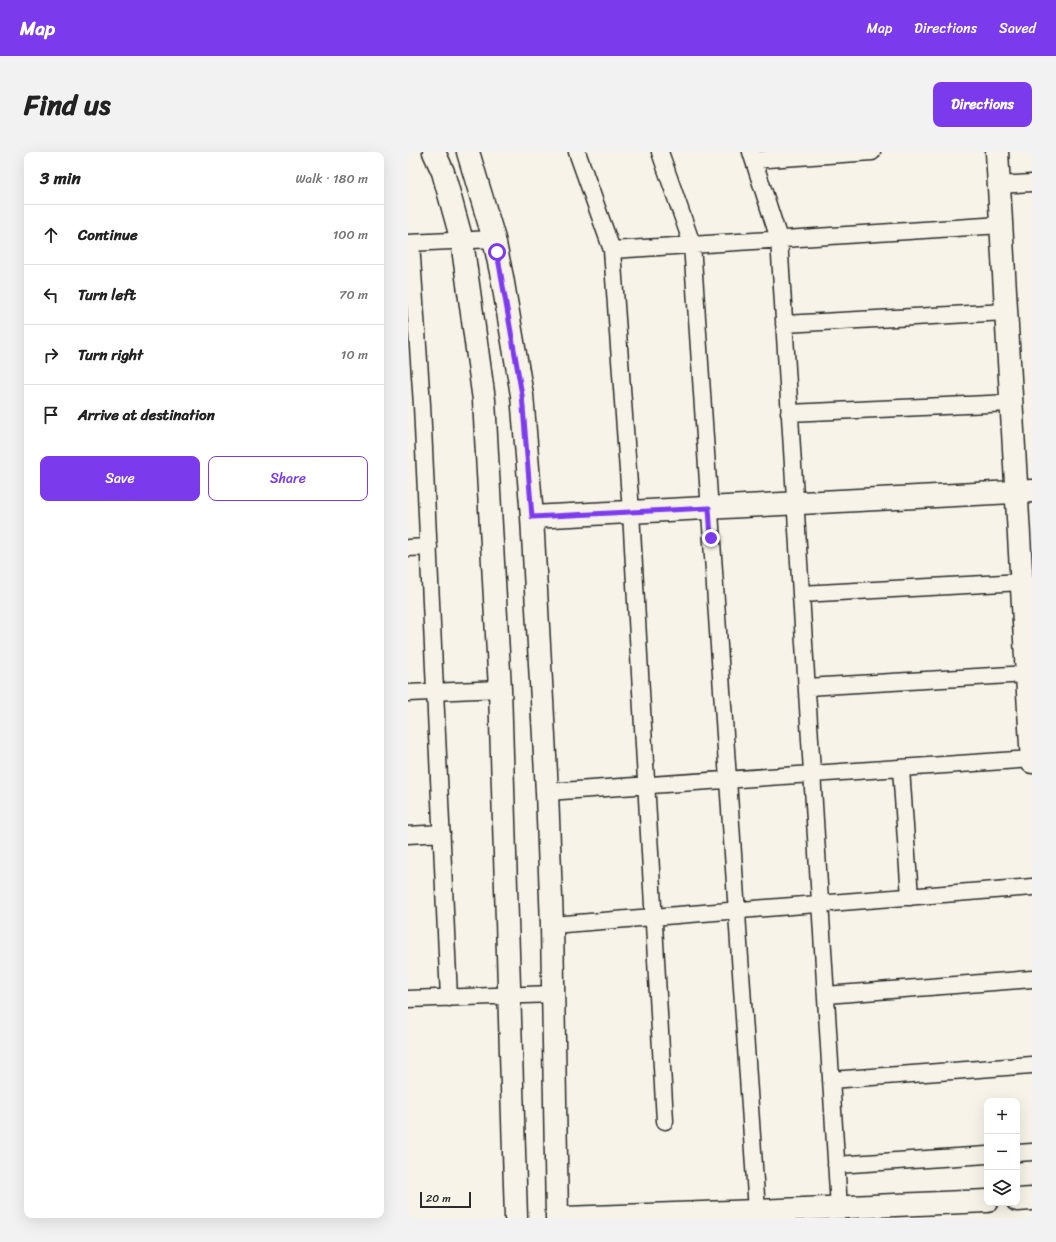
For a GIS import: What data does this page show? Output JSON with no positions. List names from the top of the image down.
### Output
{
  "scale_bar": "20 m",
  "page": {
    "header": "Map",
    "nav": ["Map", "Directions", "Saved"],
    "title": "Find us",
    "buttons": [
      "Directions",
      ["Save", "Share"]
    ],
    "heading": ["3 min", "Walk · 180 m"],
    "list": [
      ["Continue", "100 m"],
      ["Turn left", "70 m"],
      ["Turn right", "10 m"],
      "Arrive at destination"
    ],
    "map_buttons": ["+", "−"],
    "scale": "20 m"
  }
}
